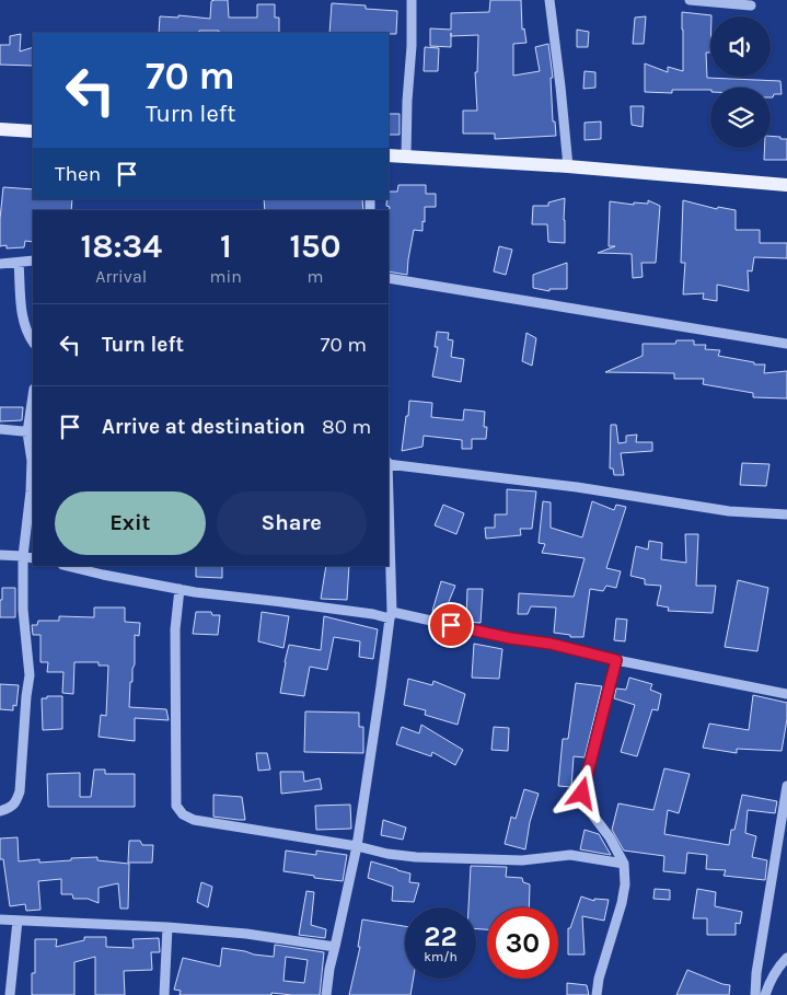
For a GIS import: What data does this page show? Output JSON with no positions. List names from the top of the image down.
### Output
{
  "page": {
    "turn": ["70 m", "Turn left"],
    "then": "Then",
    "eta": [
      "18:34",
      "Arrival",
      "1",
      "min",
      "150",
      "m"
    ],
    "list": [
      {
        "name": "Turn left",
        "value": "70 m"
      },
      {
        "name": "Arrive at destination",
        "value": "80 m"
      }
    ],
    "buttons": ["Exit", "Share"],
    "speed": "22 km/h",
    "limit": "30"
  }
}
